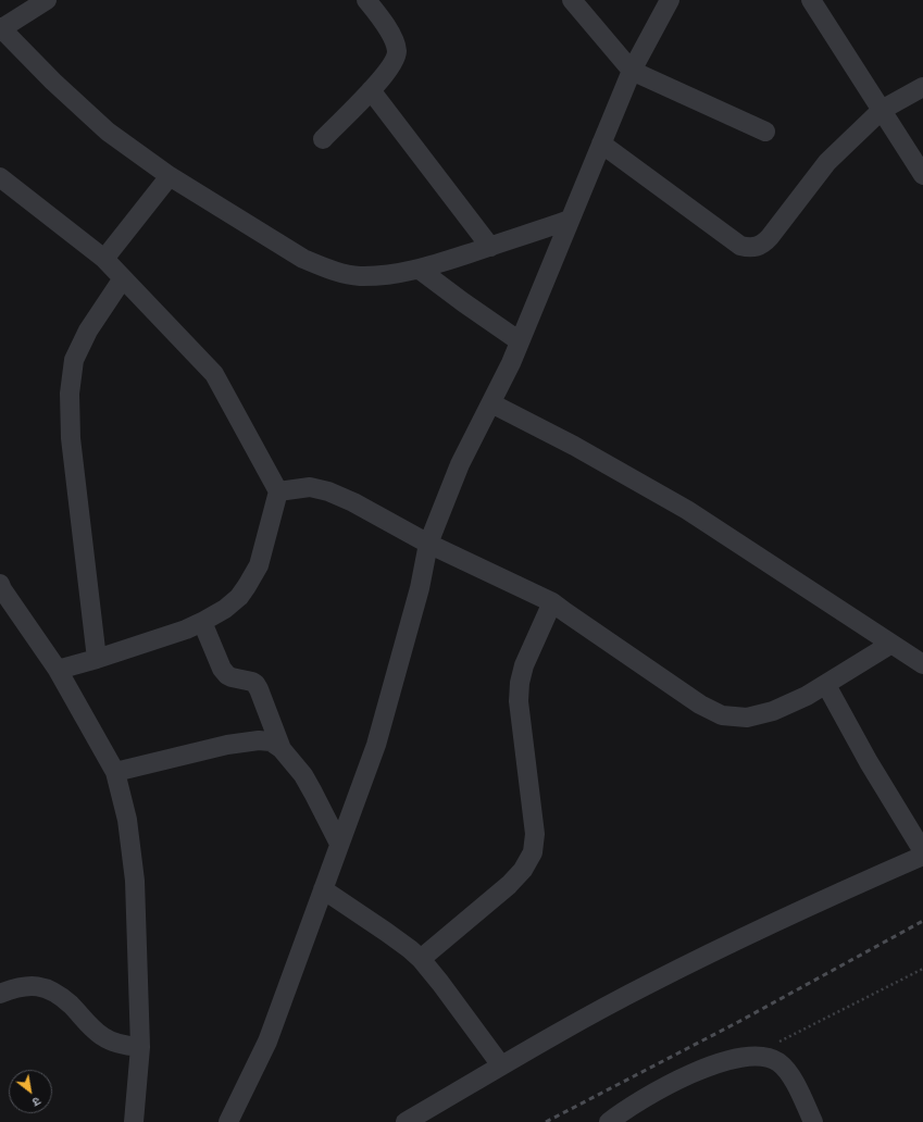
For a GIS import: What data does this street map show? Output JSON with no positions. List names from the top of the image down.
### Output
{
  "north": "bottom right"
}
